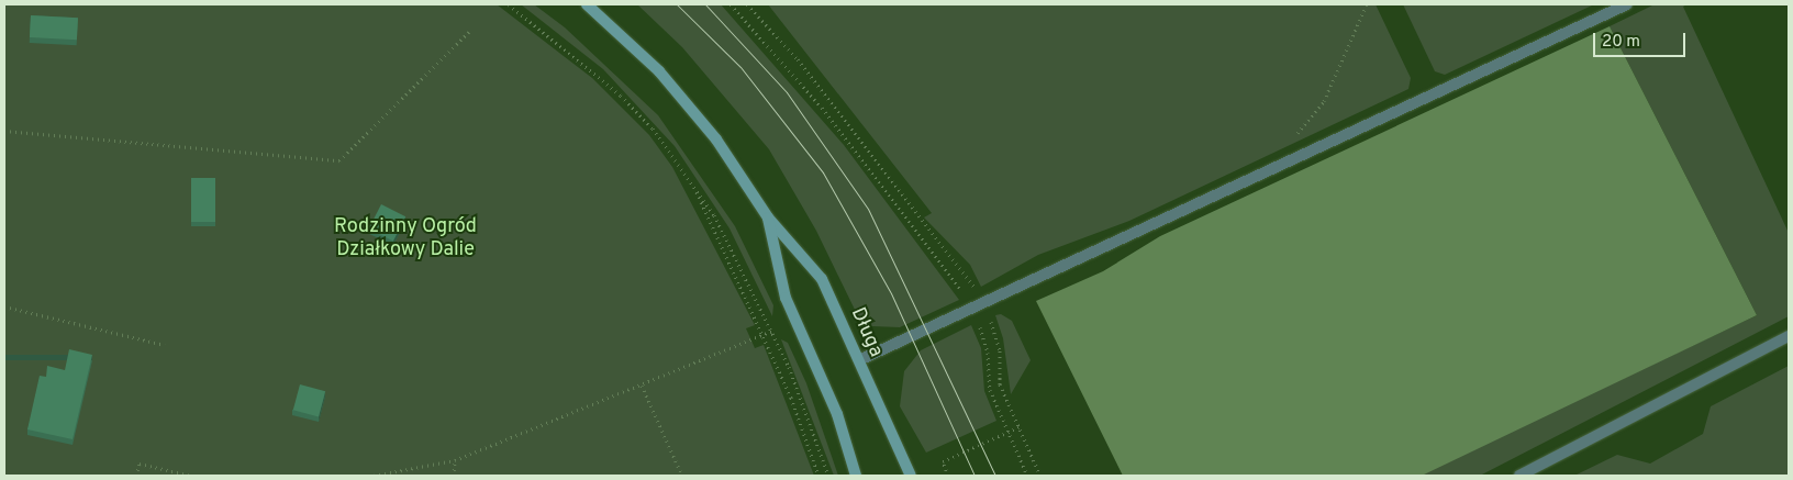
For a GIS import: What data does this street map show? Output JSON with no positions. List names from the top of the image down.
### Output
{
  "streets": {
    "street": ["Długa"]
  },
  "parks": ["Rodzinny Ogród Działkowy Dalie"],
  "scale_bar": "20 m"
}
